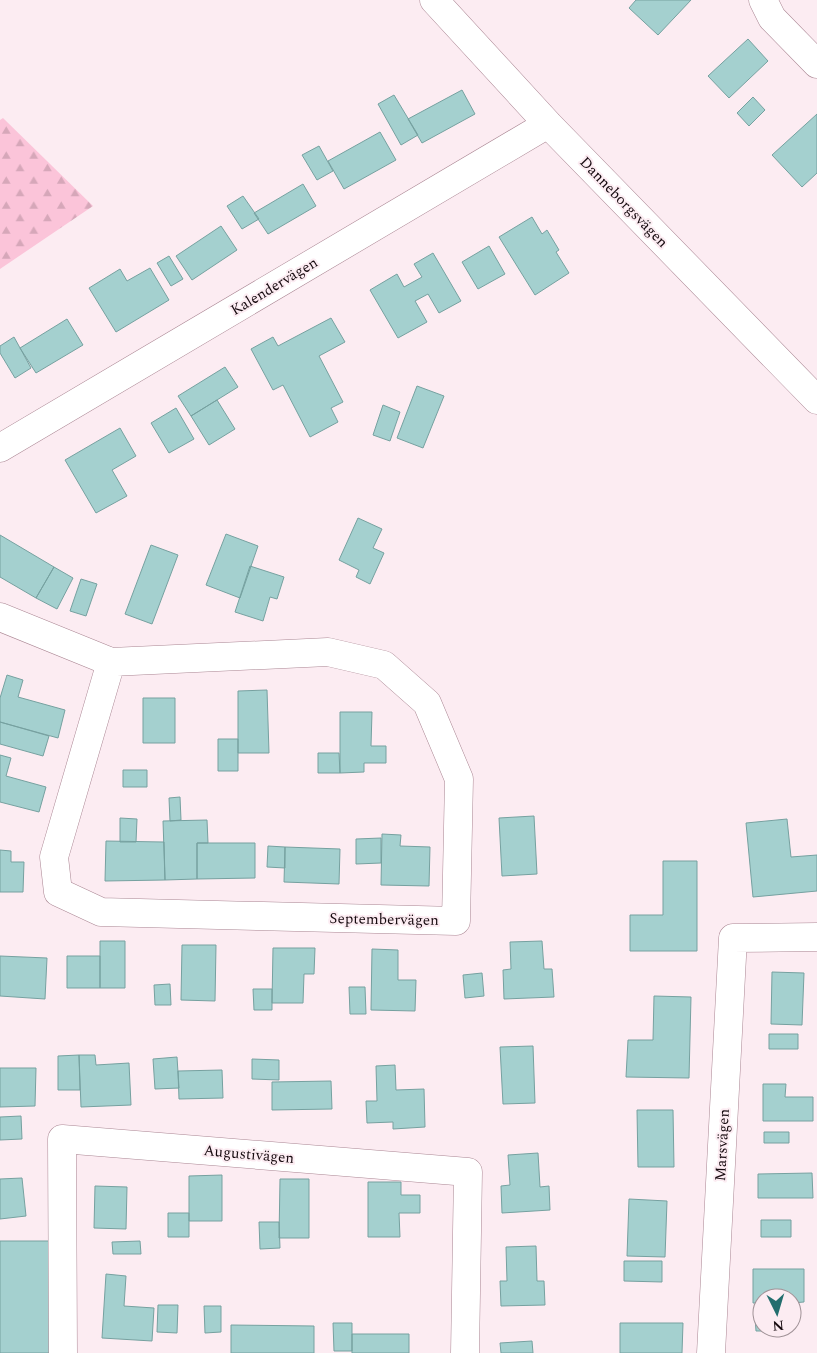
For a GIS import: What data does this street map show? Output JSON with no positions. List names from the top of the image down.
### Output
{
  "streets": {
    "street": [
      "Danneborgsvägen",
      "Kalendervägen",
      "Septembervägen",
      "Marsvägen",
      "Augustivägen"
    ]
  },
  "crossings": [
    ["Danneborgsvägen", "Kalendervägen"]
  ],
  "north": "bottom"
}
